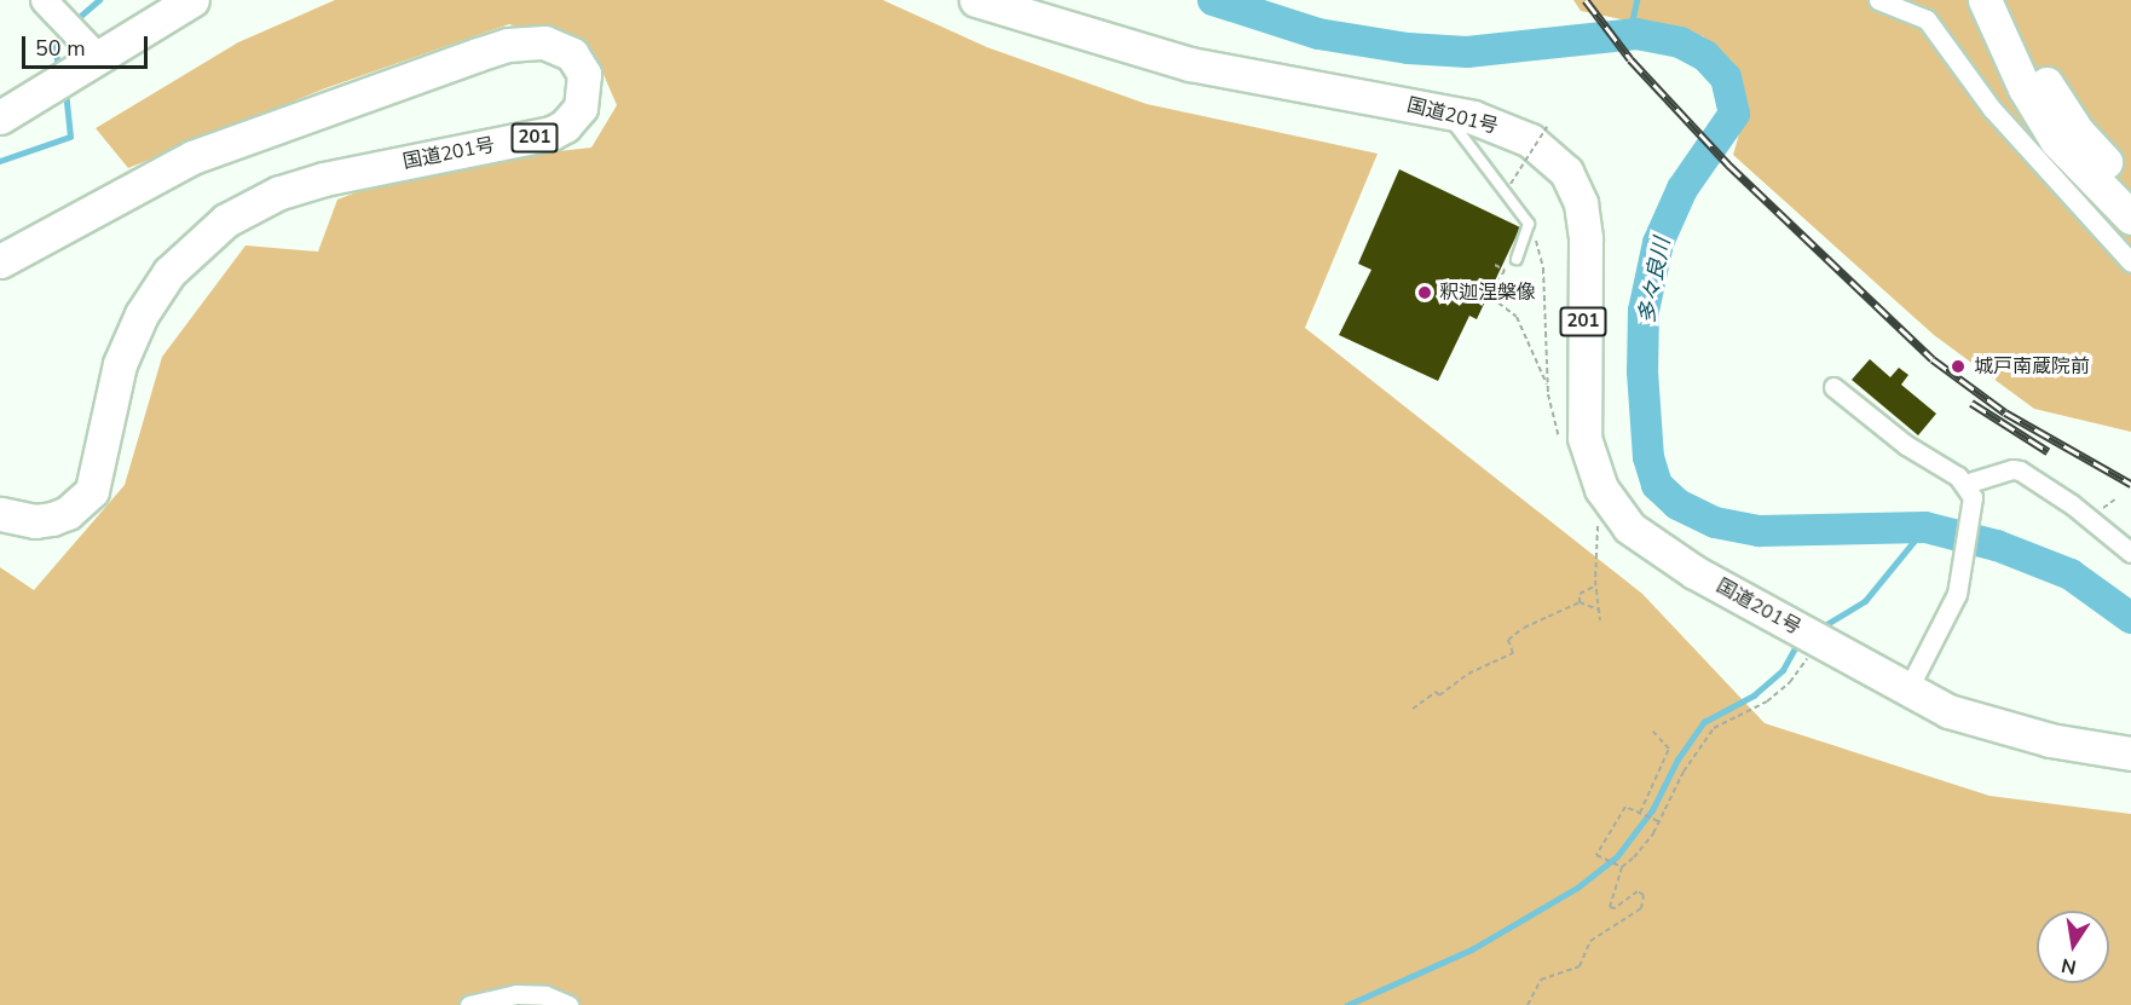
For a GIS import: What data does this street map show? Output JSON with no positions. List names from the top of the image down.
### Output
{
  "streets": {
    "highway": ["国道201号", "201"]
  },
  "water": ["多々良川"],
  "places": ["釈迦涅槃像", "城戸南蔵院前"],
  "scale_bar": "50 m",
  "north": "bottom"
}
